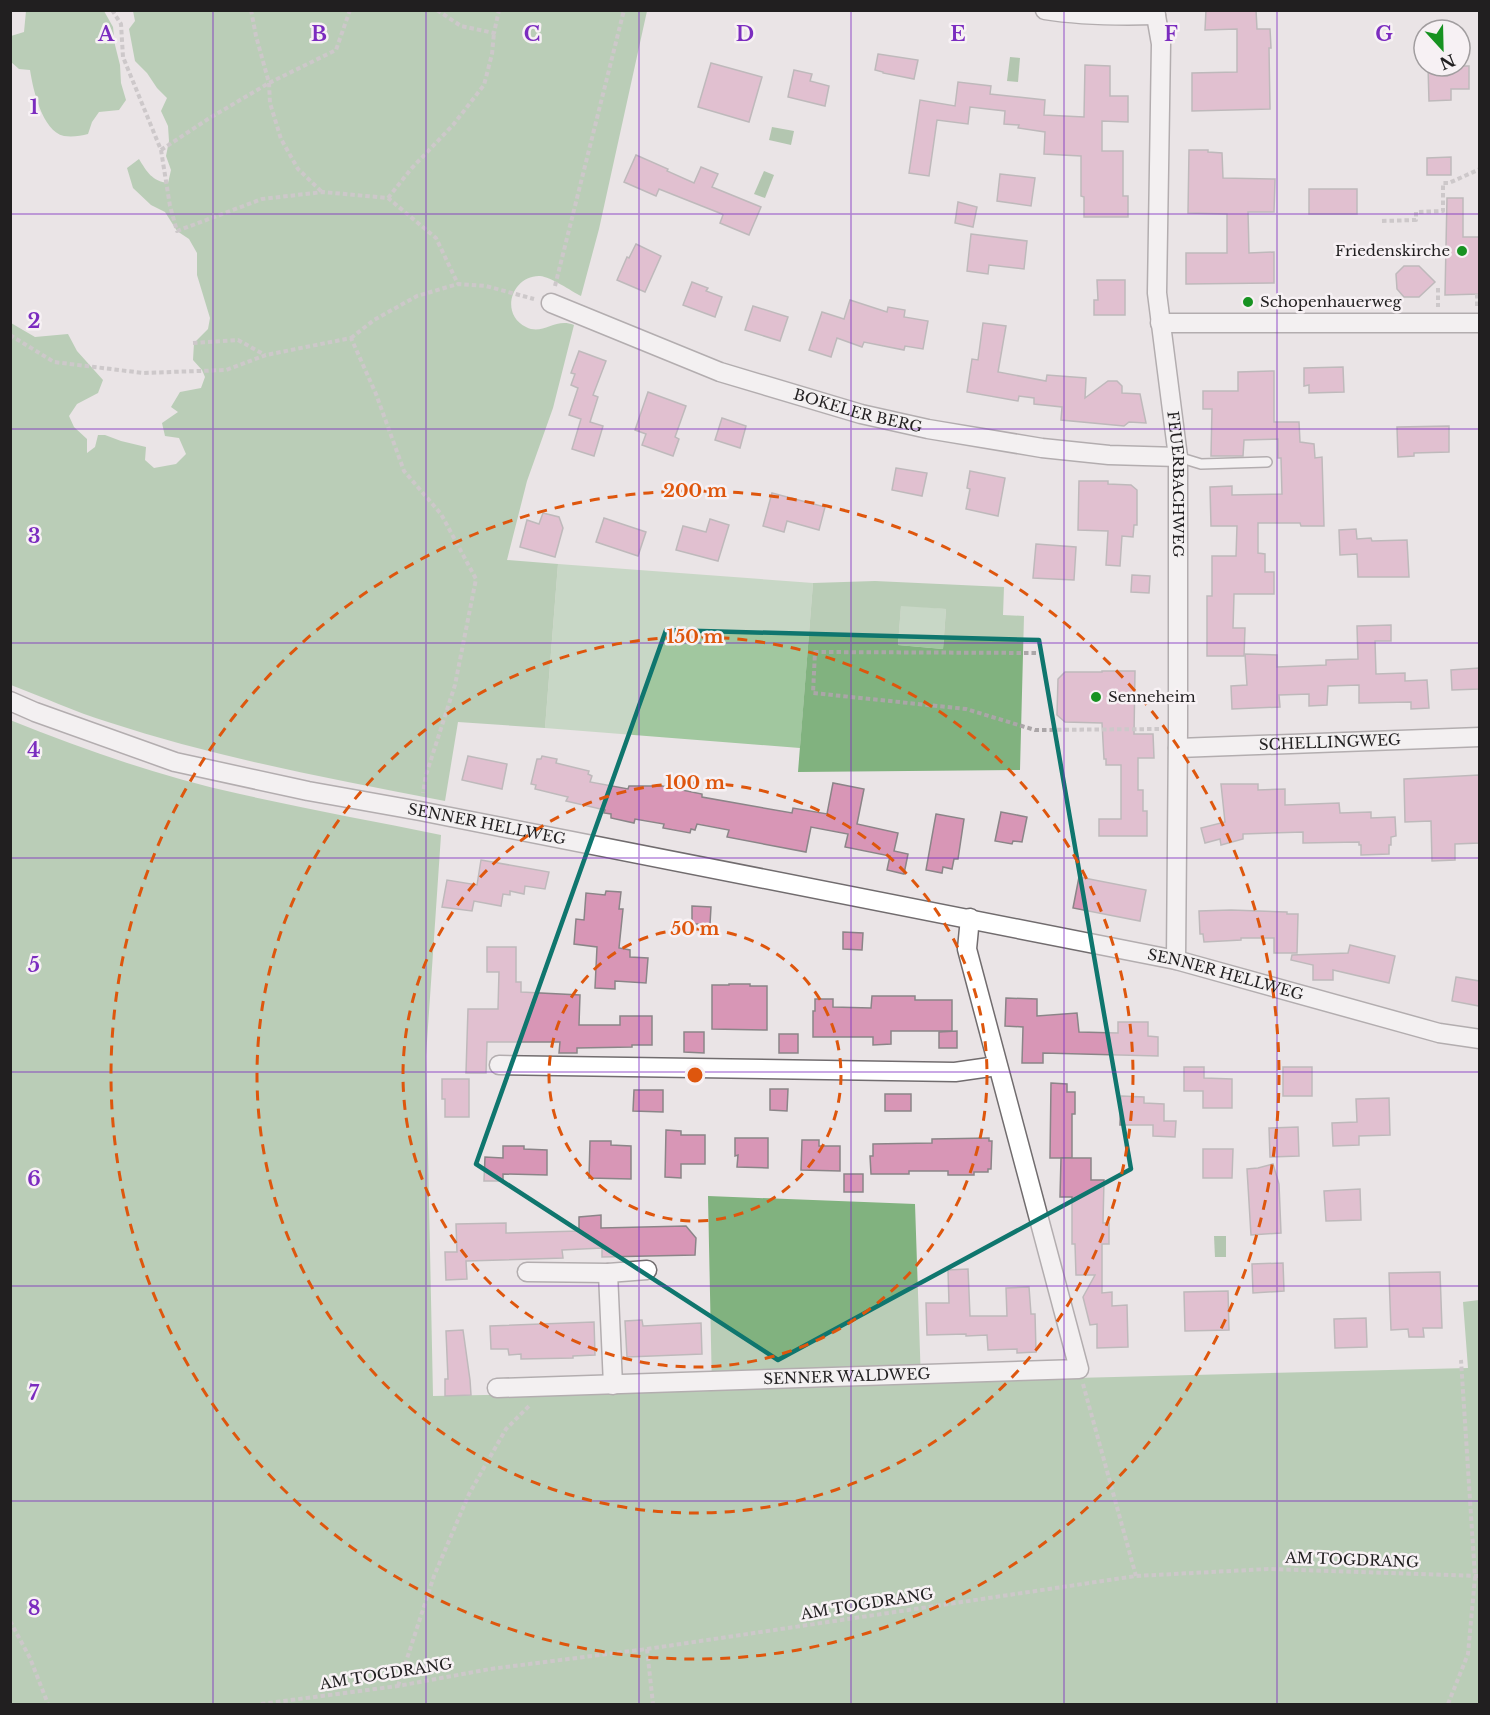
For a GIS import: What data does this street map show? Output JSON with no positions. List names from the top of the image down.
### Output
{
  "streets": {
    "street": [
      "BOKELER BERG",
      "FEUERBACHWEG",
      "SCHELLINGWEG",
      "SENNER HELLWEG",
      "SENNER WALDWEG"
    ],
    "path": ["AM TOGDRANG"]
  },
  "crossings": [
    ["BOKELER BERG", "FEUERBACHWEG"],
    ["FEUERBACHWEG", "SCHELLINGWEG"],
    ["FEUERBACHWEG", "SENNER HELLWEG"]
  ],
  "places": ["Friedenskirche", "Schopenhauerweg", "Senneheim"],
  "north": "bottom",
  "grid": {
    "columns": [
      "A",
      "B",
      "C",
      "D",
      "E",
      "F",
      "G"
    ],
    "rows": [
      "1",
      "2",
      "3",
      "4",
      "5",
      "6",
      "7",
      "8"
    ]
  },
  "rings": [
    "200 m",
    "150 m",
    "100 m",
    "50 m"
  ]
}
